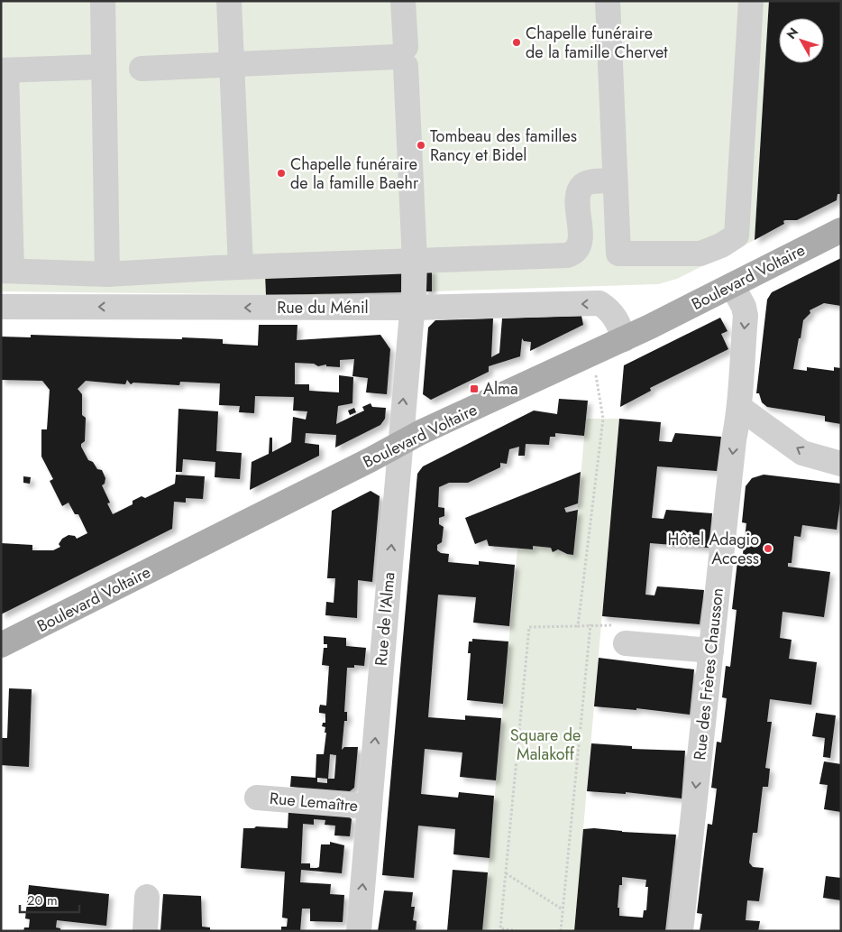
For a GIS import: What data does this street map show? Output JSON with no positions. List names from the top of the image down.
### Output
{
  "streets": {
    "main road": ["Boulevard Voltaire"],
    "street": [
      "Rue du Ménil",
      "Rue de l'Alma",
      "Rue des Frères Chausson",
      "Rue Lemaître"
    ]
  },
  "crossings": [
    ["Boulevard Voltaire", "Rue du Ménil"],
    ["Boulevard Voltaire", "Rue de l'Alma"],
    ["Boulevard Voltaire", "Rue des Frères Chausson"],
    ["Rue du Ménil", "Rue de l'Alma"],
    ["Rue de l'Alma", "Rue Lemaître"]
  ],
  "one_way": ["Rue de l'Alma", "Rue des Frères Chausson"],
  "parks": ["Square de Malakoff"],
  "places": {
    "other": [
      "Chapelle funéraire de la famille Chervet",
      "Tombeau des familles Rancy et Bidel",
      "Chapelle funéraire de la famille Baehr",
      "Hôtel Adagio Access"
    ],
    "transit": ["Alma"]
  },
  "scale_bar": "20 m",
  "north": "top left"
}
